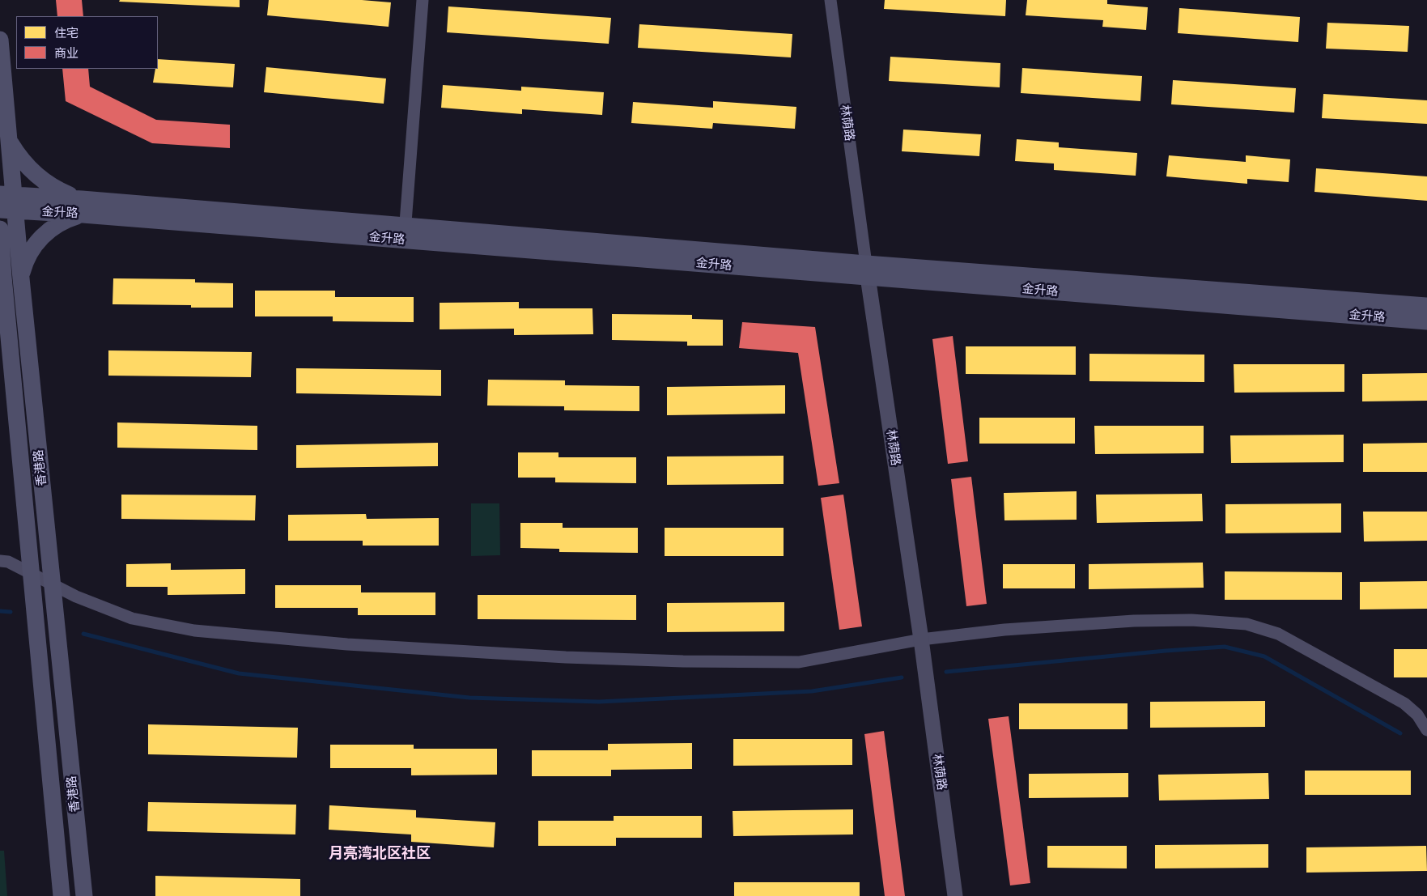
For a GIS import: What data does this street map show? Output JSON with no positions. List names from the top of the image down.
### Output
{
  "streets": {
    "main road": ["金升路", "香港路"],
    "street": ["林荫路"]
  },
  "crossings": [
    ["林荫路", "金升路"],
    ["金升路", "香港路"]
  ],
  "districts": ["月亮湾北区社区"],
  "legend": ["住宅", "商业"]
}
